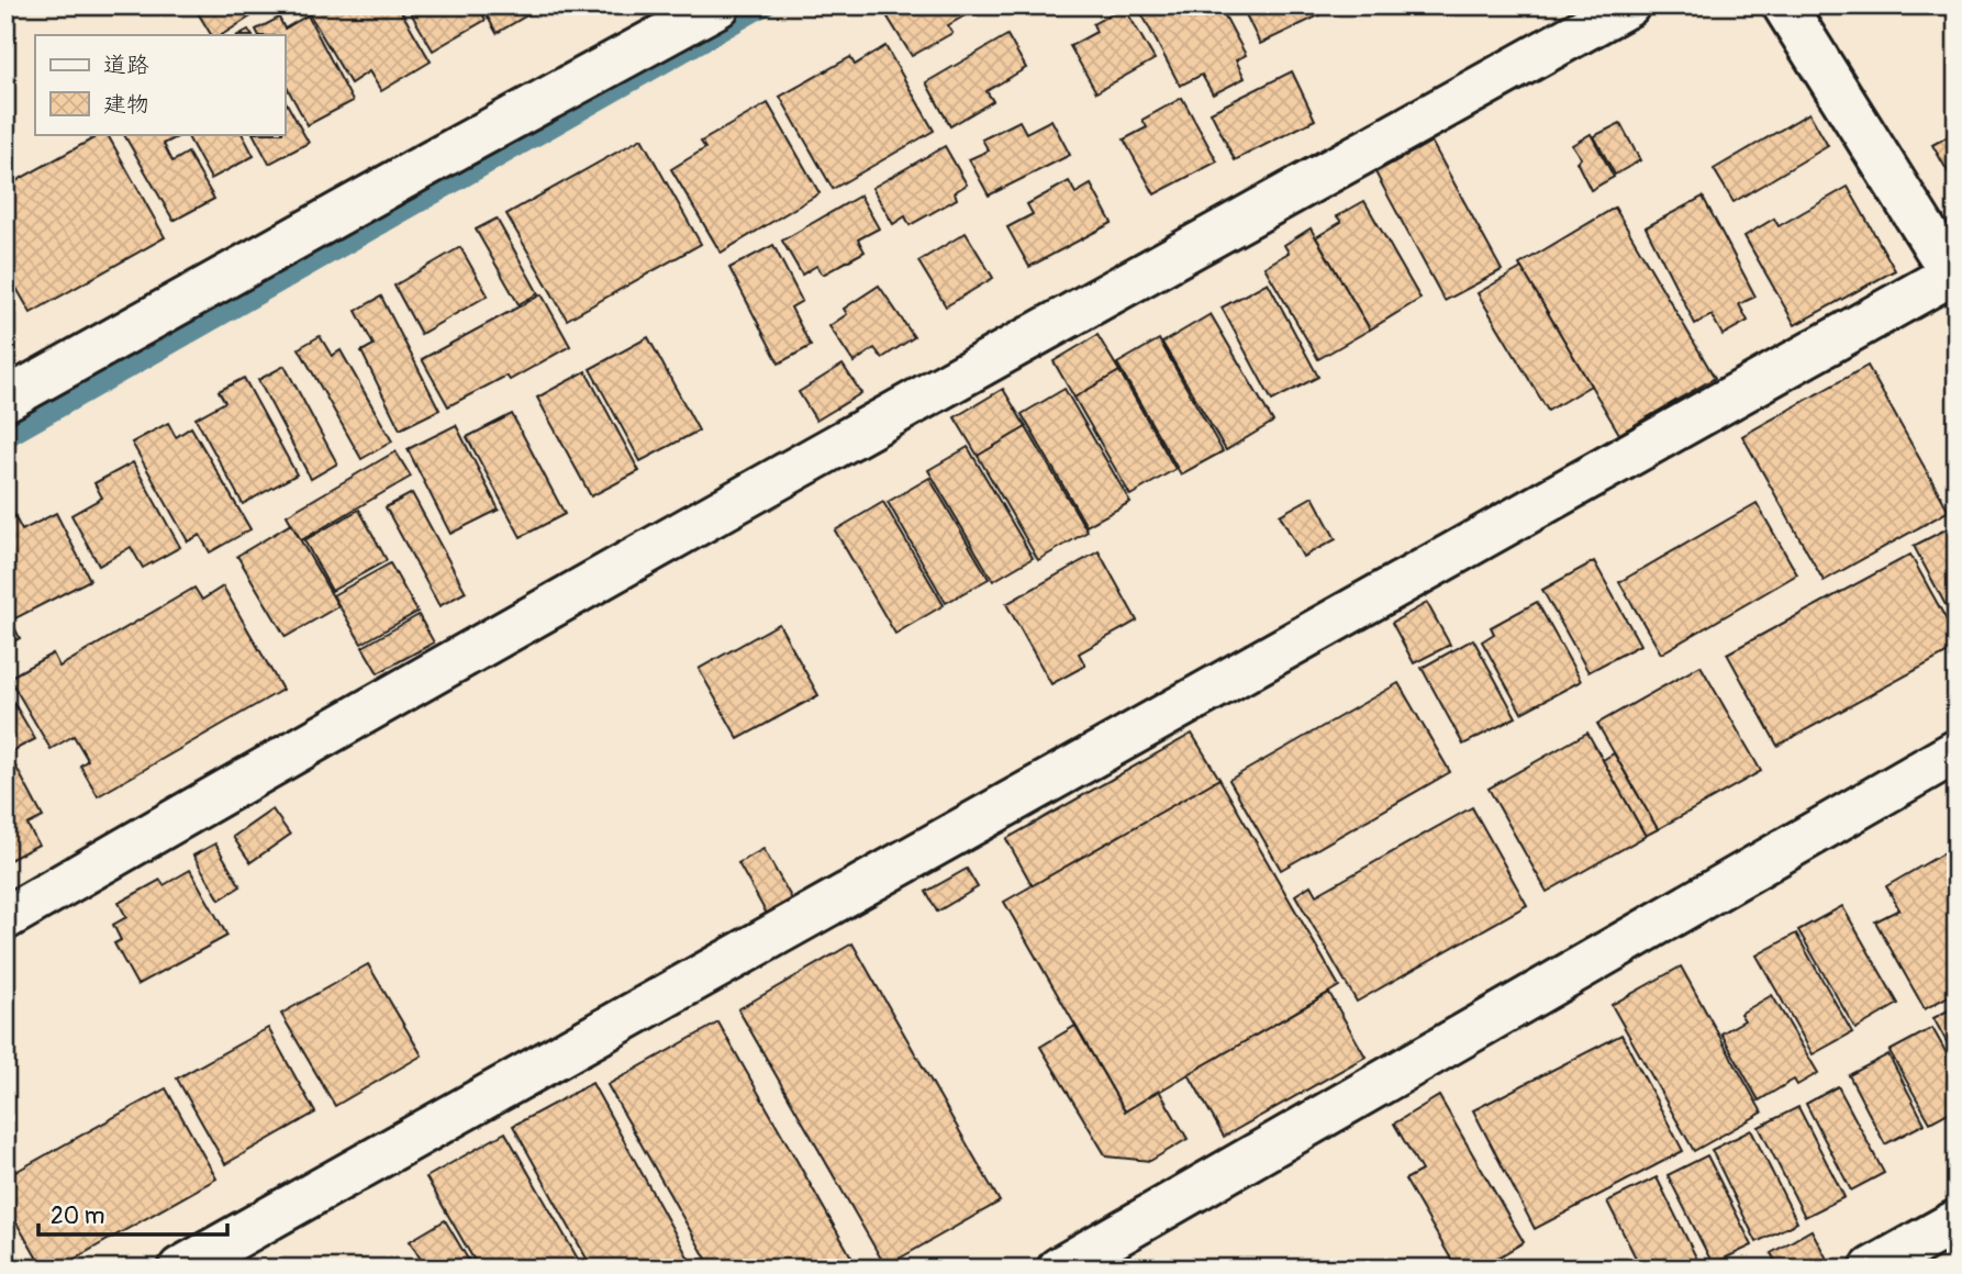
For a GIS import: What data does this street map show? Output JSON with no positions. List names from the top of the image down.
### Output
{
  "legend": ["道路", "建物"],
  "scale_bar": "20 m"
}
